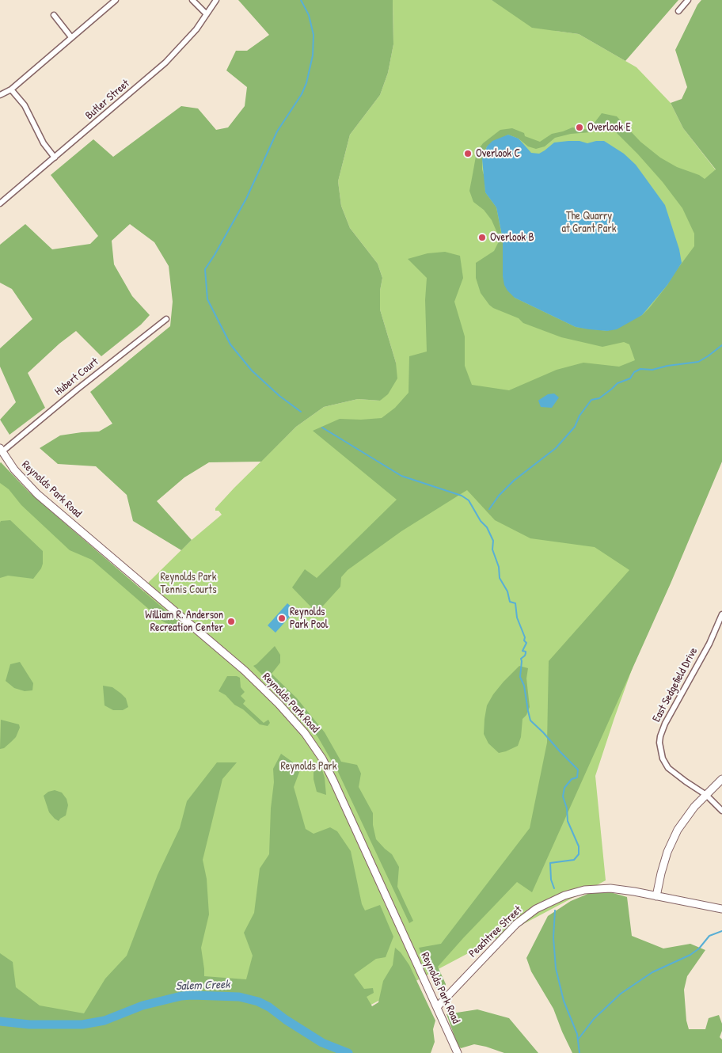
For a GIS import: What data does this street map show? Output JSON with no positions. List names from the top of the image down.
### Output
{
  "streets": {
    "main road": ["Reynolds Park Road", "Peachtree Street"],
    "street": ["Butler Street", "Hubert Court", "East Sedgefield Drive"]
  },
  "crossings": [
    ["Hubert Court", "Reynolds Park Road"],
    ["Reynolds Park Road", "Peachtree Street"]
  ],
  "water": ["Salem Creek"],
  "parks": ["The Quarry at Grant Park", "Reynolds Park Tennis Courts", "Reynolds Park"],
  "places": [
    "Overlook E",
    "Overlook C",
    "Overlook B",
    "Reynolds Park Pool",
    "William R. Anderson Recreation Center"
  ]
}
